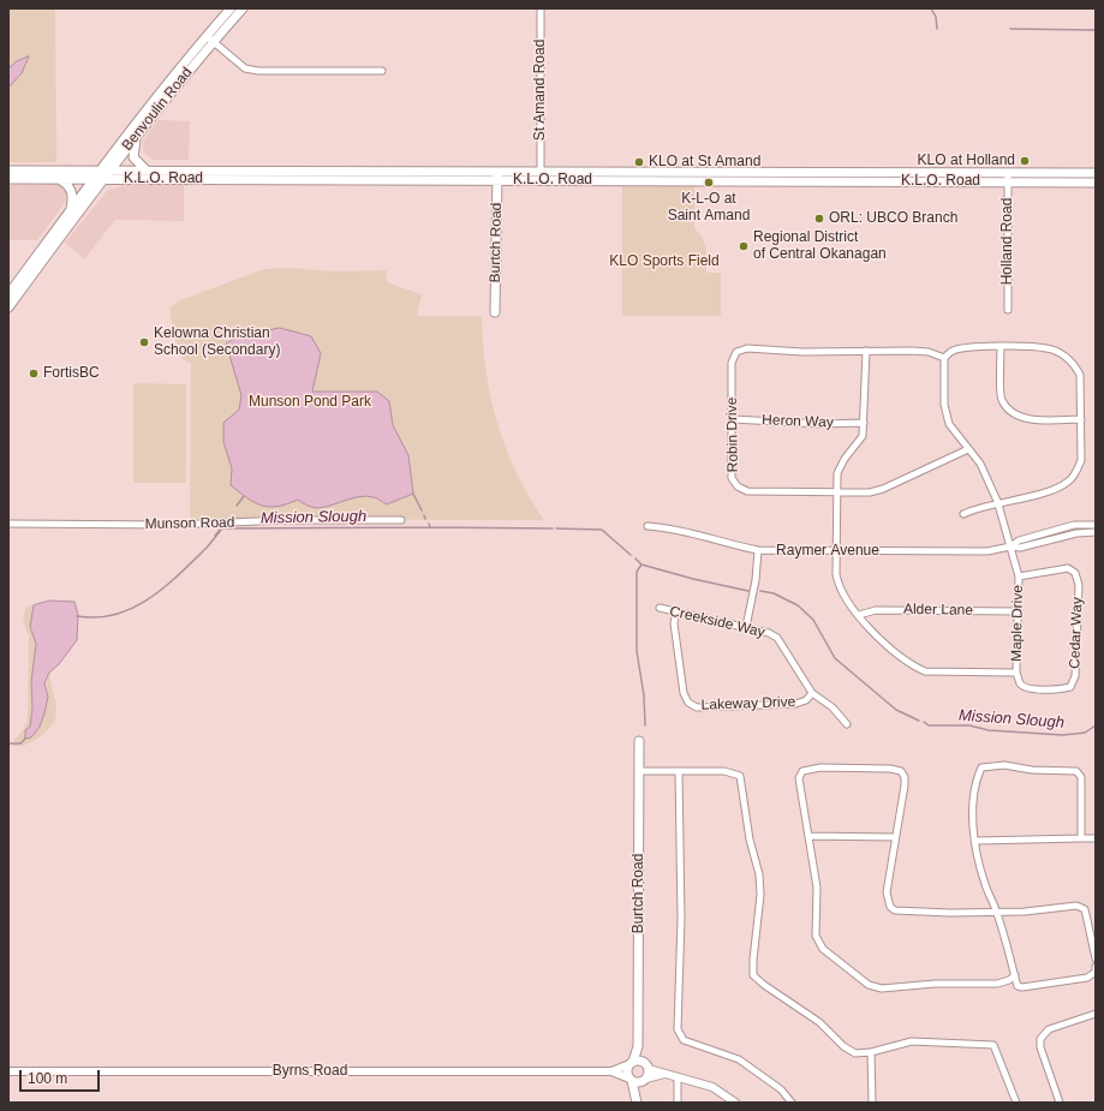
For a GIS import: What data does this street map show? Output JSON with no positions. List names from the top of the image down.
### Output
{
  "streets": {
    "main road": ["Benvoulin Road", "K.L.O. Road", "Burtch Road"],
    "street": [
      "St Amand Road",
      "Holland Road",
      "Heron Way",
      "Robin Drive",
      "Munson Road",
      "Raymer Avenue",
      "Alder Lane",
      "Creekside Way",
      "Maple Drive",
      "Cedar Way",
      "Lakeway Drive",
      "Byrns Road"
    ]
  },
  "crossings": [
    ["St Amand Road", "K.L.O. Road"],
    ["Benvoulin Road", "K.L.O. Road"],
    ["K.L.O. Road", "Holland Road"],
    ["K.L.O. Road", "Burtch Road"],
    ["Burtch Road", "Byrns Road"],
    ["Heron Way", "Robin Drive"],
    ["Robin Drive", "Maple Drive"],
    ["Raymer Avenue", "Maple Drive"],
    ["Alder Lane", "Maple Drive"],
    ["Creekside Way", "Lakeway Drive"],
    ["Maple Drive", "Cedar Way"]
  ],
  "water": ["Mission Slough"],
  "parks": ["KLO Sports Field", "Munson Pond Park"],
  "places": [
    "KLO at Holland",
    "KLO at St Amand",
    "K-L-O at Saint Amand",
    "ORL: UBCO Branch",
    "Regional District of Central Okanagan",
    "Kelowna Christian School (Secondary)",
    "FortisBC"
  ],
  "scale_bar": "100 m"
}
